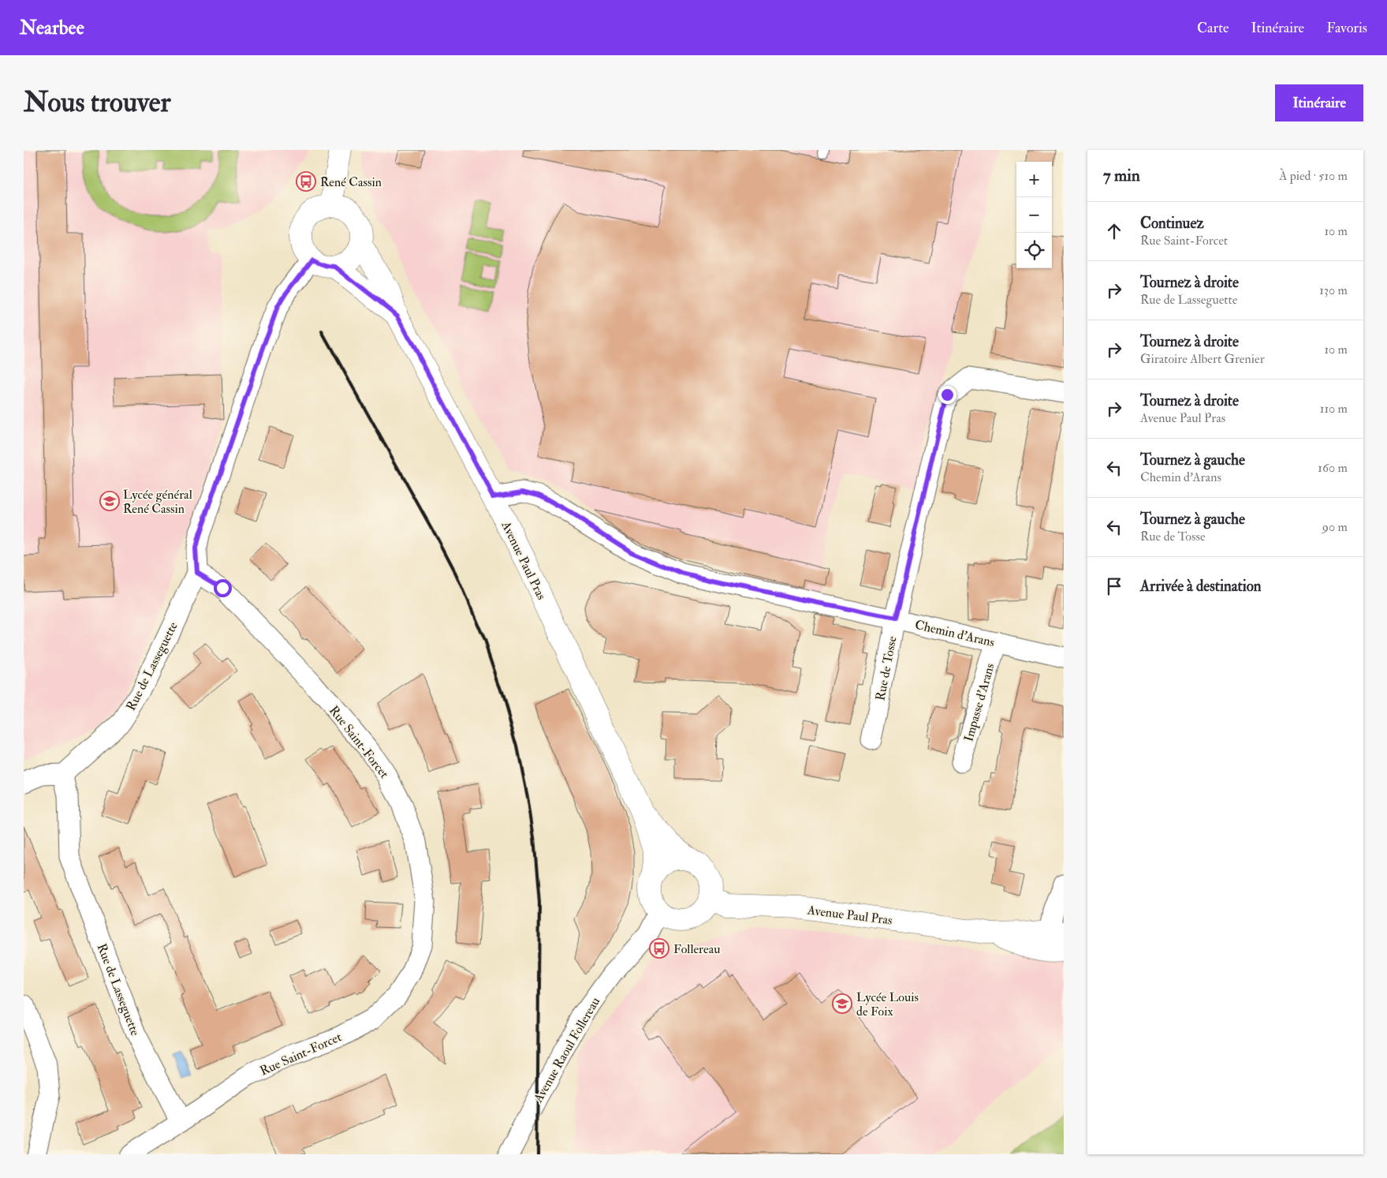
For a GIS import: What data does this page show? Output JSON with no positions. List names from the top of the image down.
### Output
{
  "streets": {
    "street": [
      "Avenue Paul Pras",
      "Chemin d'Arans",
      "Rue de Lasseguette",
      "Rue de Tosse",
      "Impasse d'Arans",
      "Rue Saint-Forcet",
      "Avenue Raoul Follereau"
    ]
  },
  "crossings": [
    ["Avenue Paul Pras", "Chemin d'Arans"],
    ["Avenue Paul Pras", "Rue de Lasseguette"],
    ["Avenue Paul Pras", "Avenue Raoul Follereau"],
    ["Chemin d'Arans", "Rue de Tosse"],
    ["Chemin d'Arans", "Impasse d'Arans"],
    ["Rue de Lasseguette", "Rue Saint-Forcet"]
  ],
  "places": {
    "bus stop": ["René Cassin", "Follereau"],
    "school or university": ["Lycée général René Cassin", "Lycée Louis de Foix"]
  },
  "page": {
    "header": "Nearbee",
    "nav": ["Carte", "Itinéraire", "Favoris"],
    "buttons": "Itinéraire",
    "title": "Nous trouver",
    "heading": ["7 min", "À pied · 510 m"],
    "map_buttons": ["+", "−"],
    "list": [
      ["Continuez", "Rue Saint-Forcet", "10 m"],
      ["Tournez à droite", "Rue de Lasseguette", "130 m"],
      ["Tournez à droite", "Giratoire Albert Grenier", "10 m"],
      ["Tournez à droite", "Avenue Paul Pras", "110 m"],
      ["Tournez à gauche", "Chemin d'Arans", "160 m"],
      ["Tournez à gauche", "Rue de Tosse", "90 m"],
      "Arrivée à destination"
    ]
  }
}
